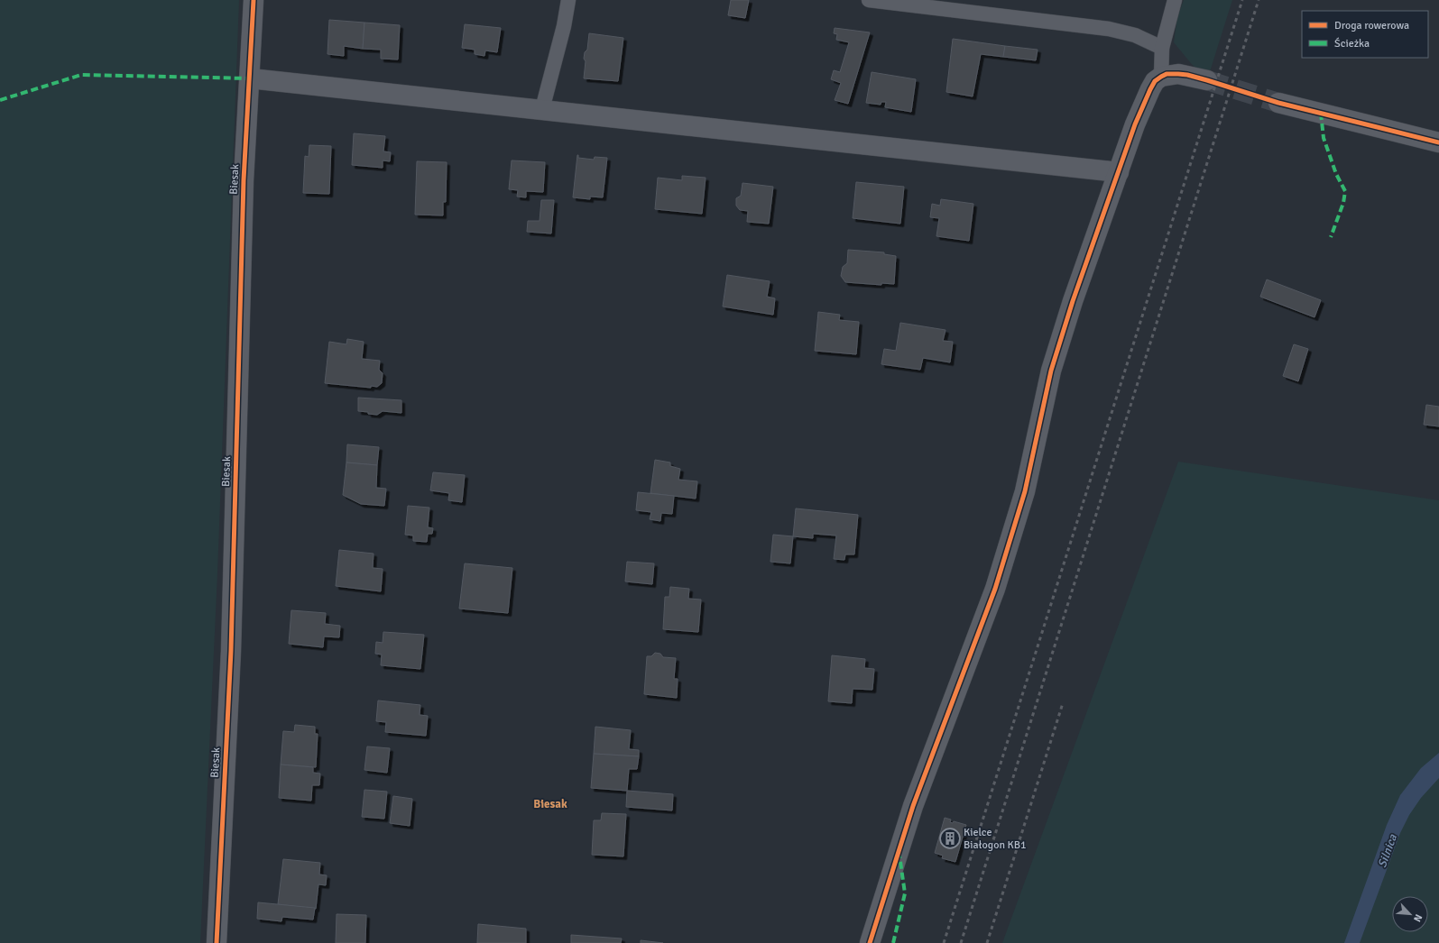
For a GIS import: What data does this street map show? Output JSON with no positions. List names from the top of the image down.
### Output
{
  "streets": {
    "street": ["Biesak"]
  },
  "districts": ["Biesak"],
  "water": ["Silnica"],
  "places": {
    "building": ["Kielce Białogon KB1"]
  },
  "legend": ["Droga rowerowa", "Ścieżka"],
  "north": "bottom right"
}
